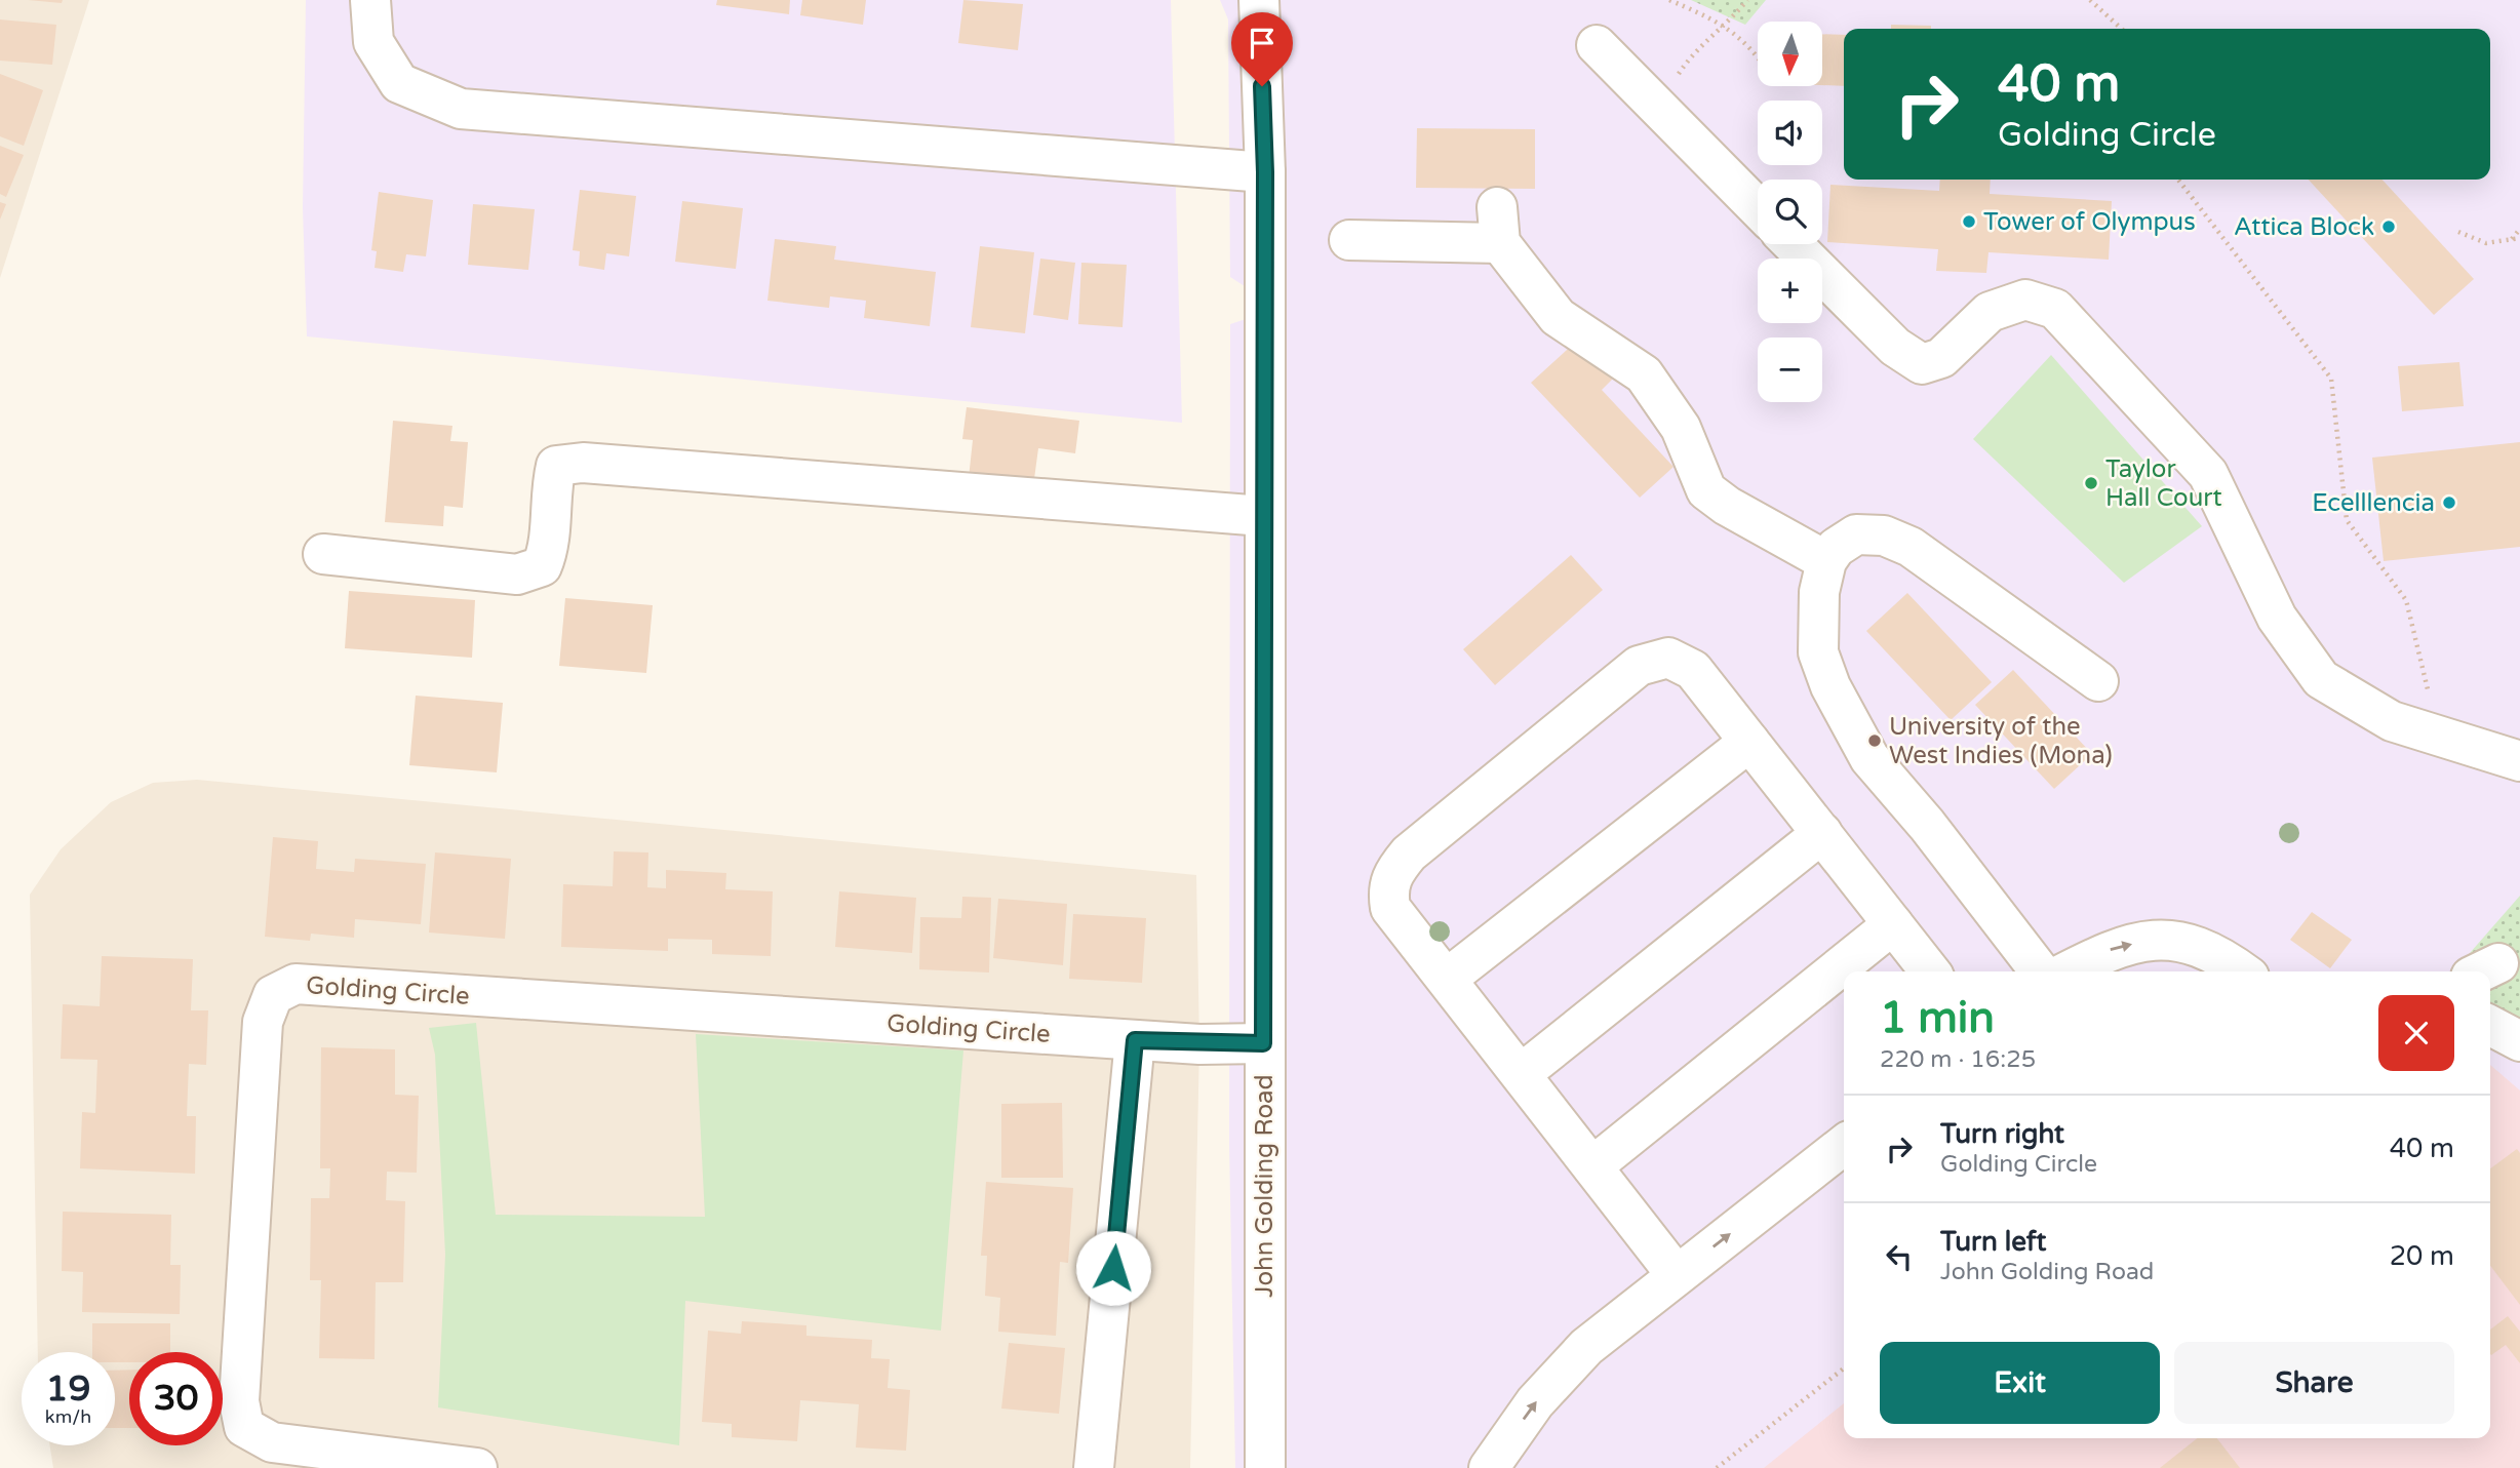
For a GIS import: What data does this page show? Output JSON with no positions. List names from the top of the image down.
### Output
{
  "streets": {
    "street": ["Golding Circle", "John Golding Road"]
  },
  "crossings": [
    ["Golding Circle", "John Golding Road"]
  ],
  "places": [
    "Tower of Olympus",
    "Attica Block",
    "Taylor Hall Court",
    "Ecelllencia",
    "University of the West Indies (Mona)"
  ],
  "north": "bottom",
  "page": {
    "map_buttons": ["+", "−"],
    "turn": ["40 m", "Golding Circle"],
    "heading": ["1 min", "220 m · 16:25"],
    "list": [
      {
        "name": "Turn right",
        "note": "Golding Circle",
        "value": "40 m"
      },
      {
        "name": "Turn left",
        "note": "John Golding Road",
        "value": "20 m"
      }
    ],
    "buttons": ["Exit", "Share"],
    "speed": "19 km/h",
    "limit": "30"
  }
}
